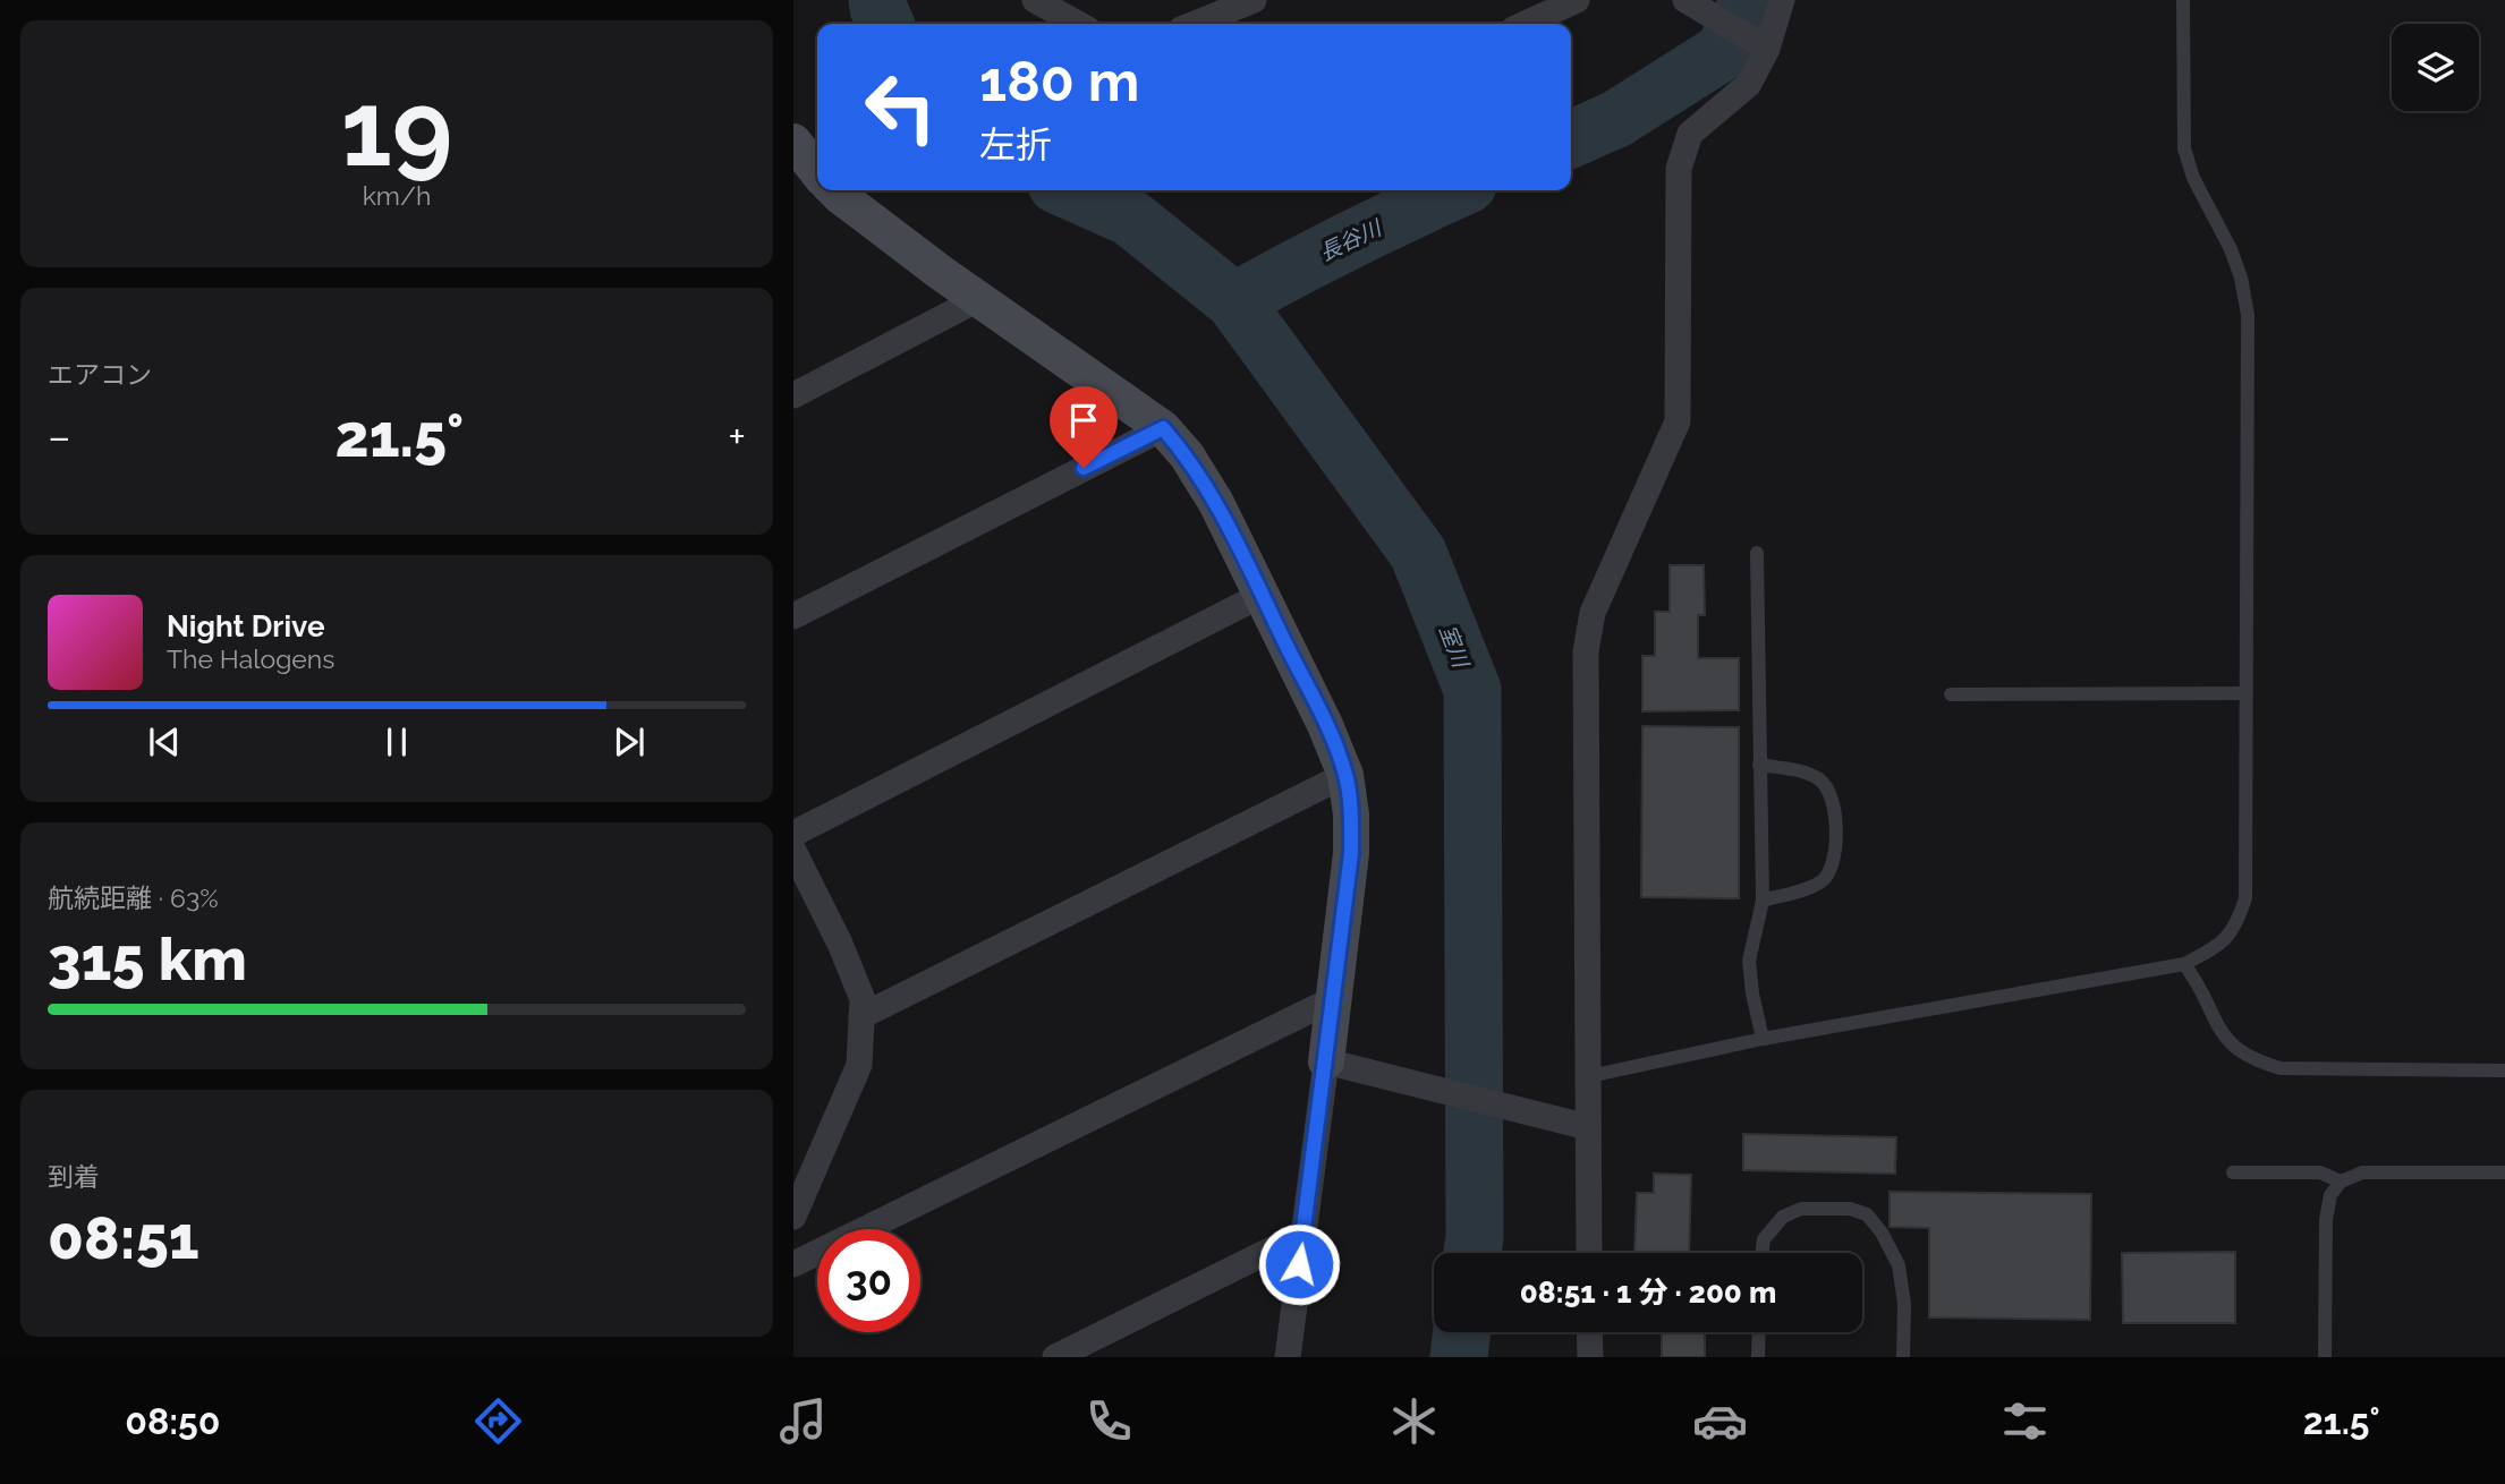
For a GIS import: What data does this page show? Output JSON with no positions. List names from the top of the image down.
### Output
{
  "water": ["長谷川", "室川"],
  "page": {
    "tile": [
      ["19", "km/h"],
      "エアコン",
      ["航続距離 · 63%", "315 km"],
      ["到着", "08:51"]
    ],
    "turn": ["180 m", "左折"],
    "heat": ["−", "21.5°", "+"],
    "song": ["Night Drive", "The Halogens"],
    "limit": "30",
    "trip": "08:51 · 1 分 · 200 m",
    "tabs": ["08:50", "21.5°"]
  }
}
